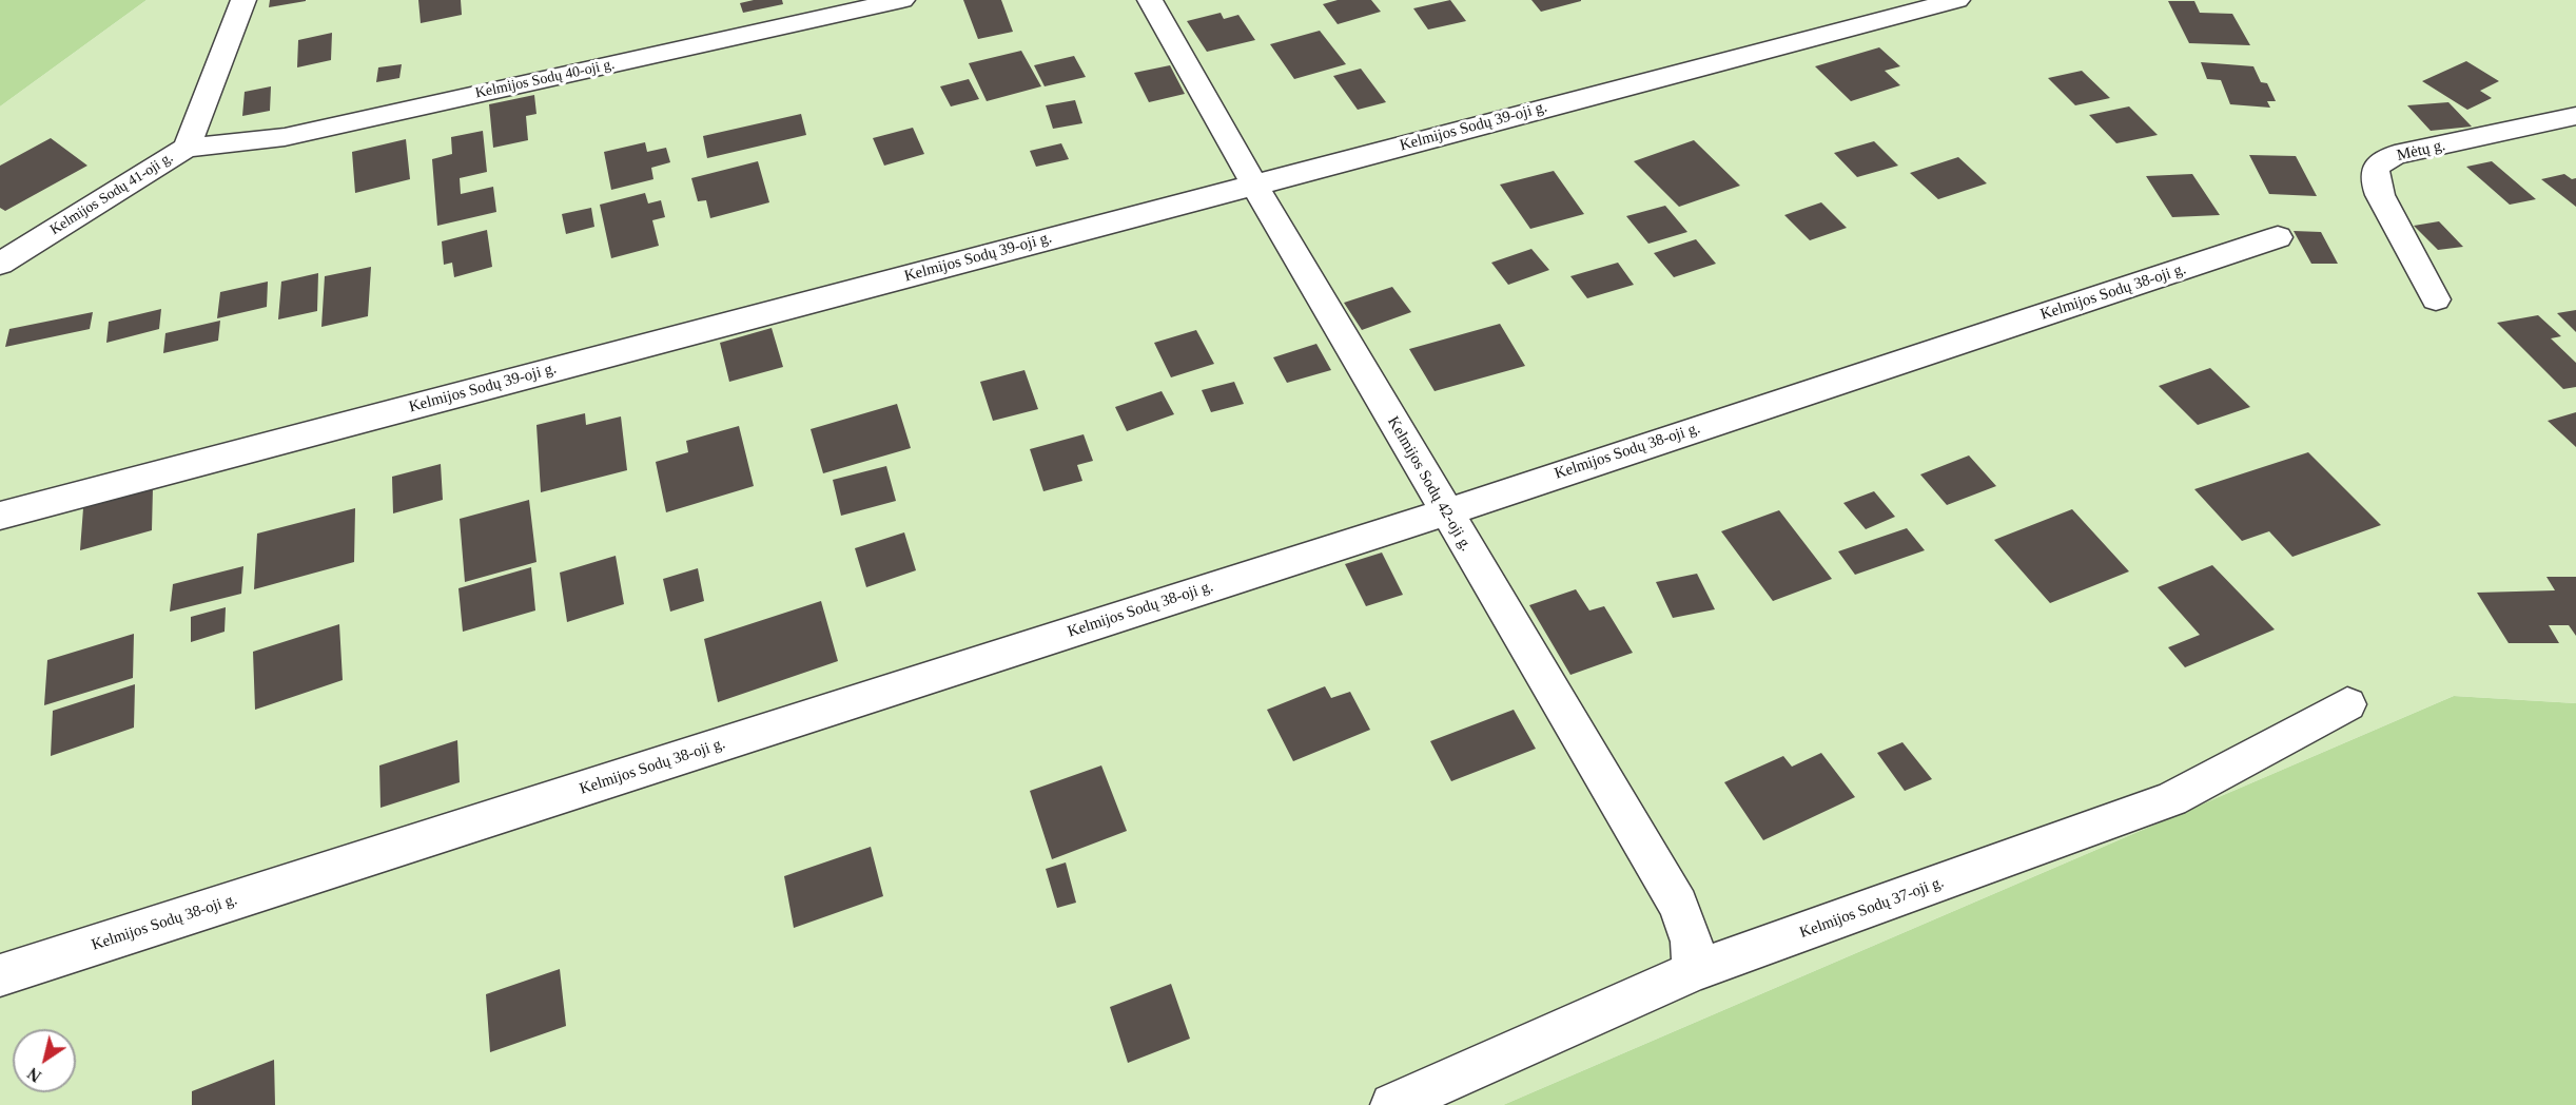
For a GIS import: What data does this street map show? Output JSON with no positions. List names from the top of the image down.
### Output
{
  "streets": {
    "street": [
      "Kelmijos Sodų 40-oji g.",
      "Kelmijos Sodų 39-oji g.",
      "Mėtų g.",
      "Kelmijos Sodų 41-oji g.",
      "Kelmijos Sodų 38-oji g.",
      "Kelmijos Sodų 42-oji g.",
      "Kelmijos Sodų 37-oji g."
    ]
  },
  "crossings": [
    ["Kelmijos Sodų 40-oji g.", "Kelmijos Sodų 41-oji g."],
    ["Kelmijos Sodų 39-oji g.", "Kelmijos Sodų 42-oji g."],
    ["Kelmijos Sodų 38-oji g.", "Kelmijos Sodų 42-oji g."],
    ["Kelmijos Sodų 42-oji g.", "Kelmijos Sodų 37-oji g."]
  ],
  "north": "bottom left"
}
